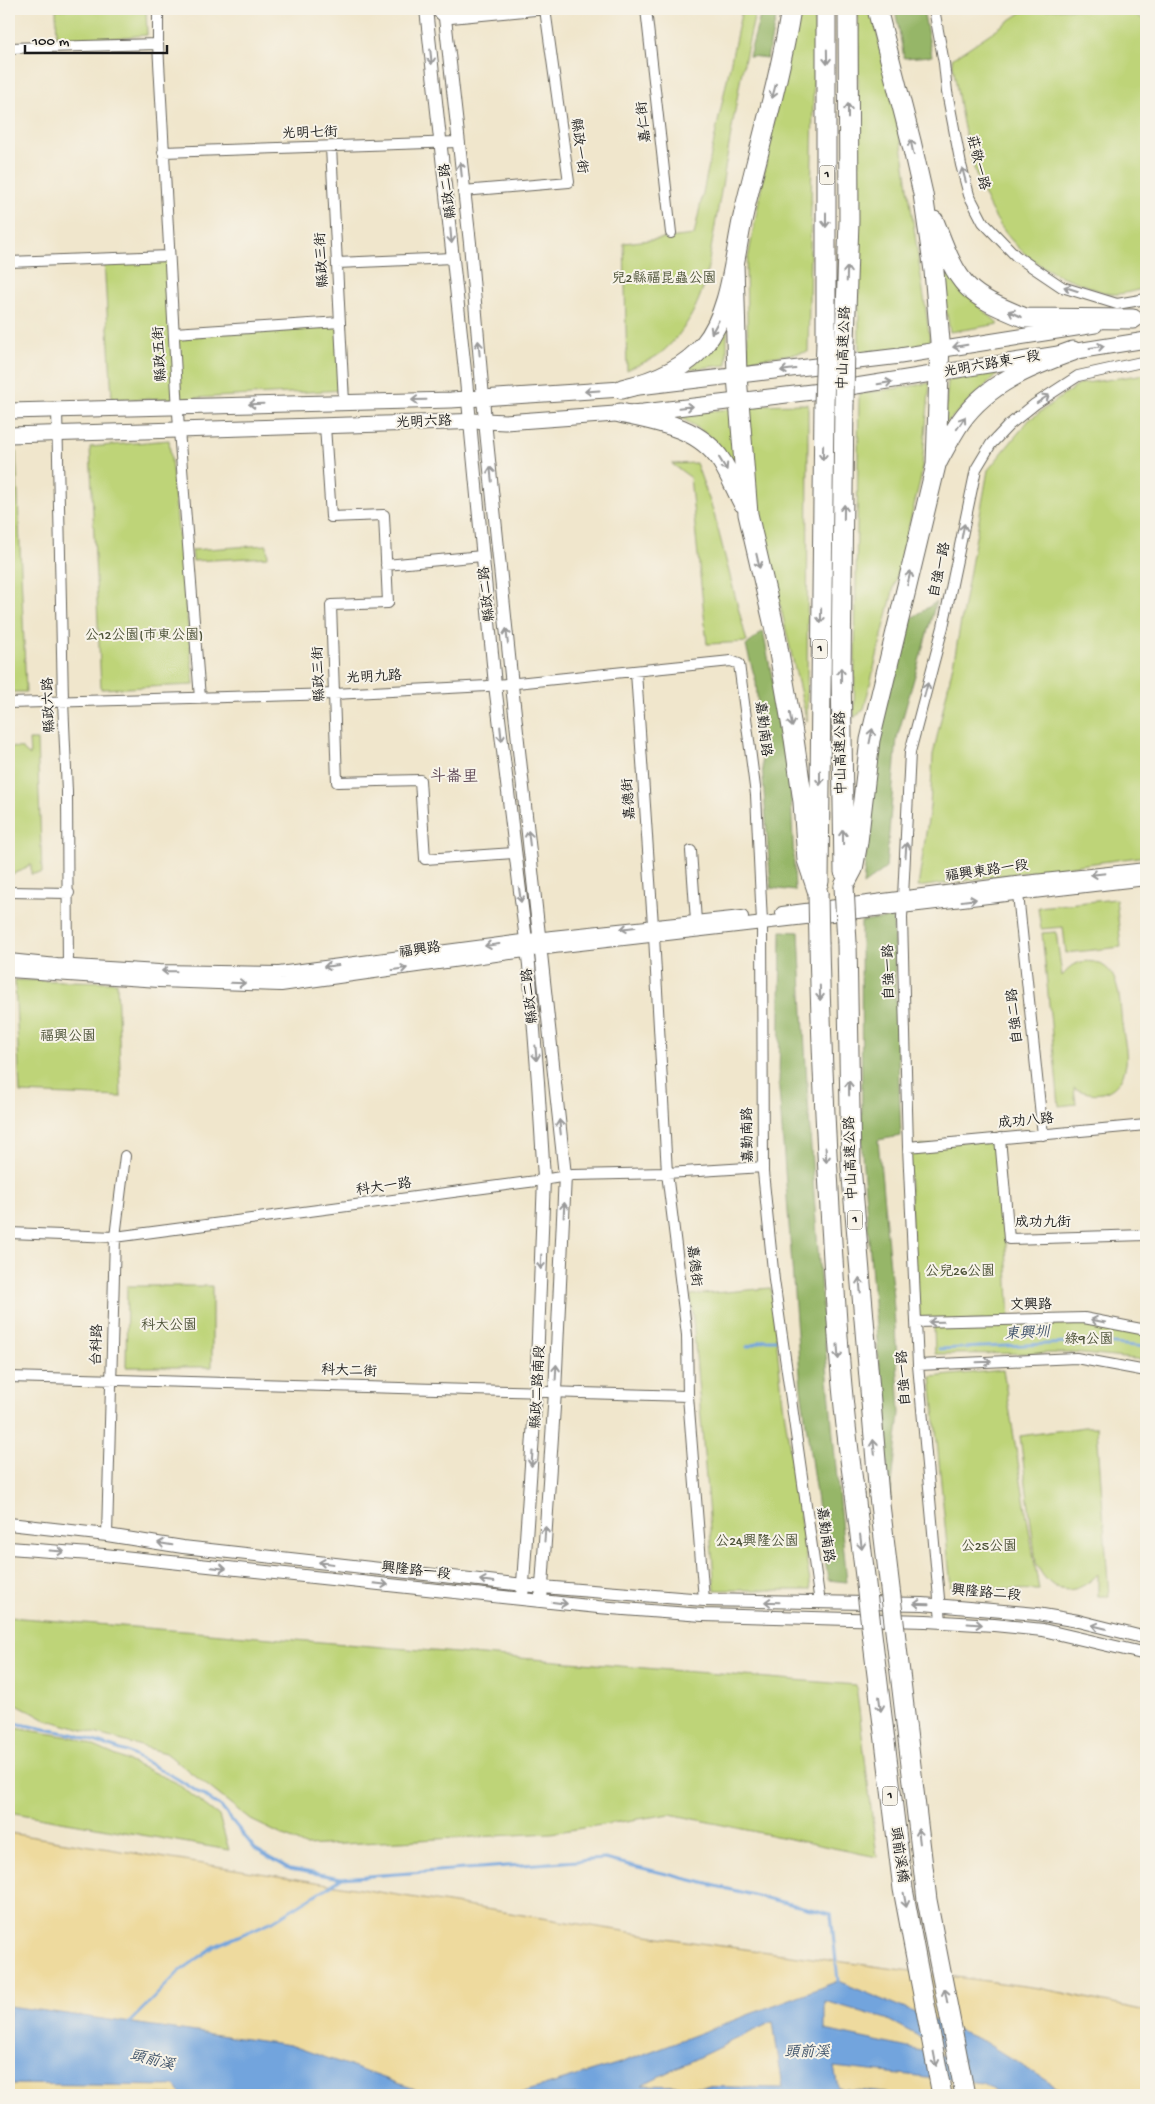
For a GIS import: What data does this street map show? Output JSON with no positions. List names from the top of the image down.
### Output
{
  "streets": {
    "highway": ["1", "中山高速公路", "頭前溪橋"],
    "main road": ["光明六路東一段", "光明六路"],
    "street": [
      "嘉仁街",
      "光明七街",
      "縣政一街",
      "莊敬一路",
      "縣政二路",
      "縣政三街",
      "縣政五街",
      "自強一路",
      "光明九路",
      "縣政六路",
      "嘉勤南路",
      "嘉德街",
      "福興東路一段",
      "福興路",
      "自強二路",
      "成功八路",
      "科大一路",
      "成功九街",
      "文興路",
      "台科路",
      "科大二街",
      "縣政二路南段",
      "興隆路一段",
      "興隆路二段"
    ]
  },
  "crossings": [
    ["光明七街", "縣政二路"],
    ["光明七街", "縣政三街"],
    ["光明七街", "縣政五街"],
    ["縣政一街", "縣政二路"],
    ["縣政二路", "縣政三街"],
    ["縣政二路", "光明六路"],
    ["縣政二路", "光明九路"],
    ["縣政二路", "福興路"],
    ["縣政二路", "科大一路"],
    ["縣政二路", "縣政二路南段"],
    ["縣政三街", "光明六路"],
    ["縣政三街", "光明九路"],
    ["中山高速公路", "光明六路東一段"],
    ["中山高速公路", "光明六路"],
    ["中山高速公路", "頭前溪橋"],
    ["縣政五街", "光明六路"],
    ["縣政五街", "光明九路"],
    ["光明六路東一段", "光明六路"],
    ["光明六路", "縣政六路"],
    ["自強一路", "福興東路一段"],
    ["自強一路", "成功八路"],
    ["自強一路", "文興路"],
    ["自強一路", "興隆路一段"],
    ["自強一路", "興隆路二段"],
    ["光明九路", "縣政六路"],
    ["光明九路", "嘉勤南路"],
    ["光明九路", "嘉德街"],
    ["縣政六路", "福興路"],
    ["嘉勤南路", "福興路"],
    ["嘉勤南路", "科大一路"],
    ["嘉勤南路", "興隆路一段"],
    ["嘉勤南路", "興隆路二段"],
    ["嘉德街", "福興路"],
    ["嘉德街", "科大一路"],
    ["嘉德街", "科大二街"],
    ["嘉德街", "興隆路一段"],
    ["福興東路一段", "福興路"],
    ["福興東路一段", "自強二路"],
    ["福興路", "縣政二路南段"],
    ["自強二路", "成功八路"],
    ["成功八路", "成功九街"],
    ["科大一路", "台科路"],
    ["科大一路", "縣政二路南段"],
    ["台科路", "科大二街"],
    ["台科路", "興隆路一段"],
    ["科大二街", "縣政二路南段"],
    ["縣政二路南段", "興隆路一段"],
    ["興隆路一段", "興隆路二段"]
  ],
  "one_way": ["莊敬一路", "自強一路"],
  "districts": ["斗崙里"],
  "water": ["東興圳", "頭前溪"],
  "parks": [
    "兒2縣福昆蟲公園",
    "公12公園(市東公園)",
    "福興公園",
    "公兒26公園",
    "科大公園",
    "綠9公園",
    "公24興隆公園",
    "公25公園"
  ],
  "scale_bar": "100 m"
}
